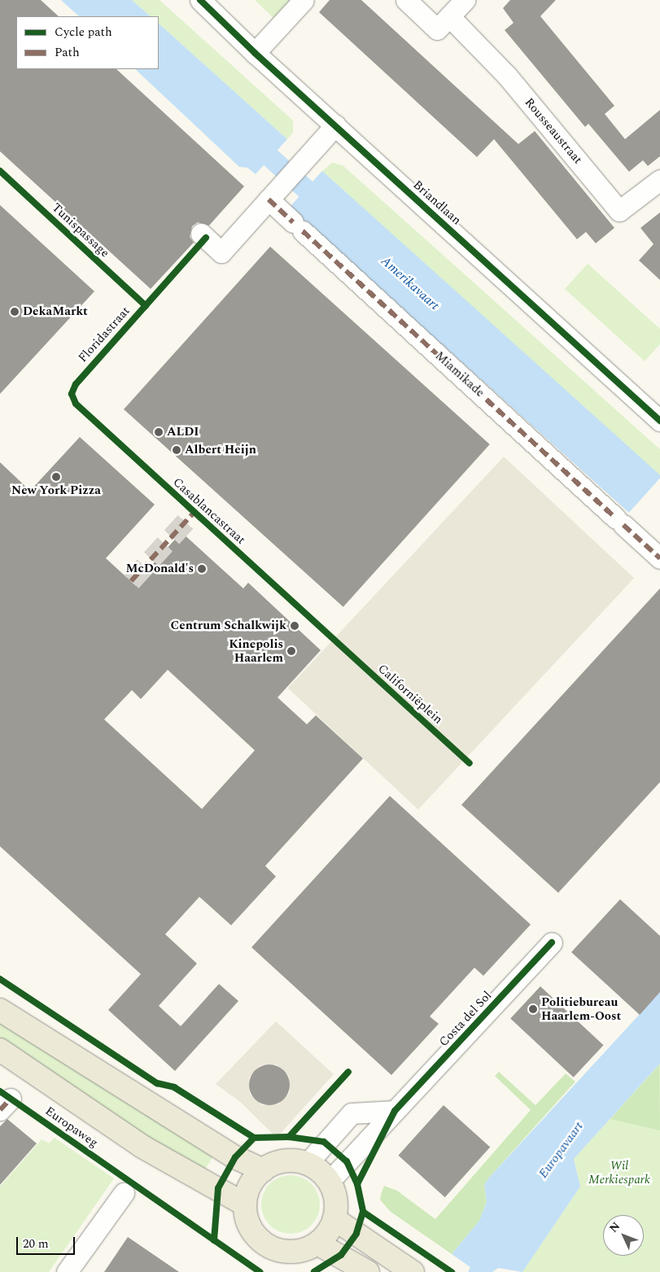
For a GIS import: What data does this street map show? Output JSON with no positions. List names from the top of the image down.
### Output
{
  "streets": {
    "main road": ["Europaweg"],
    "street": [
      "Rousseaustraat",
      "Briandlaan",
      "Miamikade",
      "Costa del Sol"
    ],
    "cycle path": ["Tunispassage", "Floridastraat"]
  },
  "crossings": [
    ["Costa del Sol", "Europaweg"]
  ],
  "water": ["Amerikavaart", "Europavaart"],
  "parks": ["Wil Merkiespark"],
  "places": [
    "DekaMarkt",
    "ALDI",
    "Albert Heijn",
    "New York Pizza",
    "McDonald's",
    "Centrum Schalkwijk",
    "Kinepolis Haarlem",
    "Politiebureau Haarlem-Oost"
  ],
  "legend": ["Cycle path", "Path"],
  "scale_bar": "20 m",
  "north": "top left"
}
